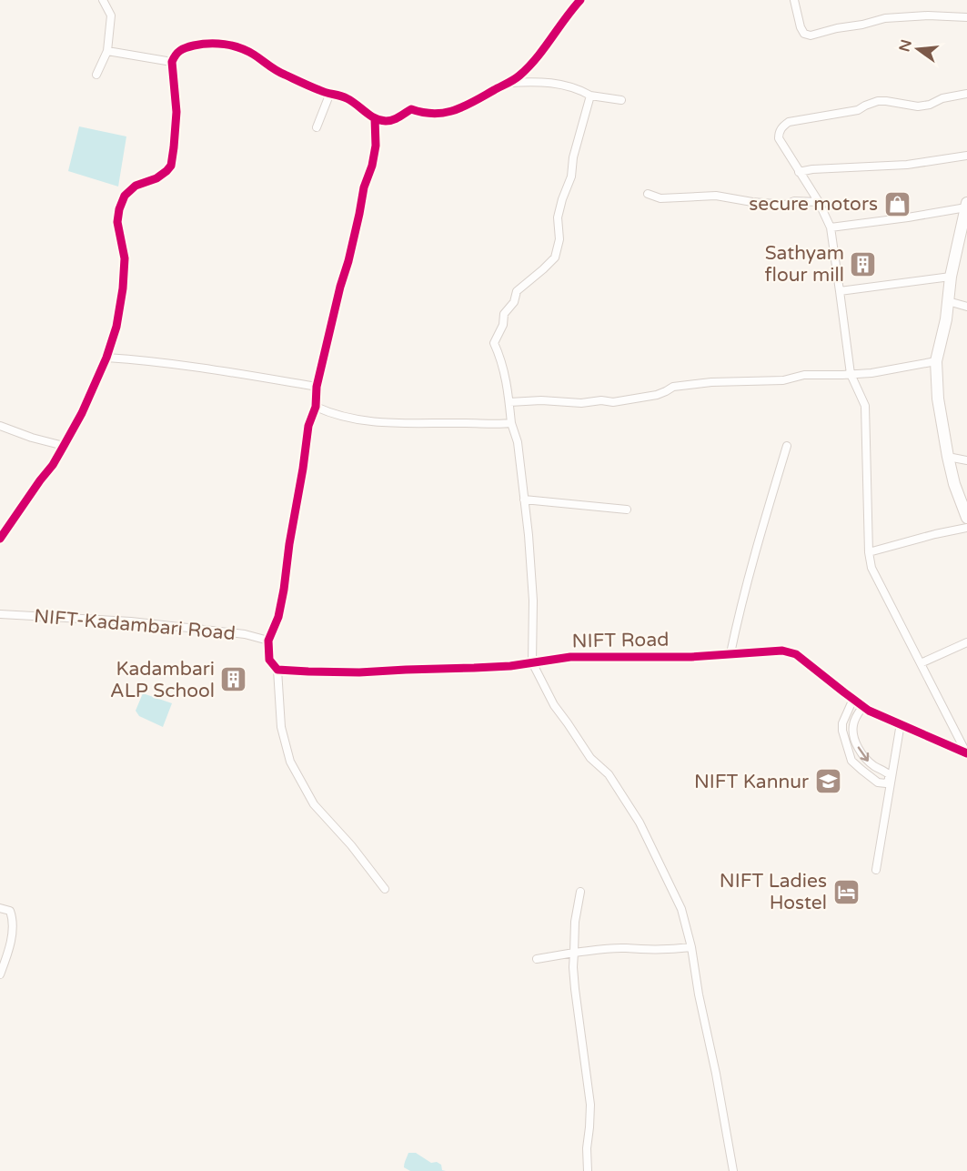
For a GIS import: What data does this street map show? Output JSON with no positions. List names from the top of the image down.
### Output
{
  "streets": {
    "street": ["NIFT-Kadambari Road", "NIFT Road"]
  },
  "places": {
    "shop": ["secure motors"],
    "building": ["Sathyam flour mill", "Kadambari ALP School"],
    "school or university": ["NIFT Kannur"],
    "hotel": ["NIFT Ladies Hostel"]
  },
  "north": "left"
}
